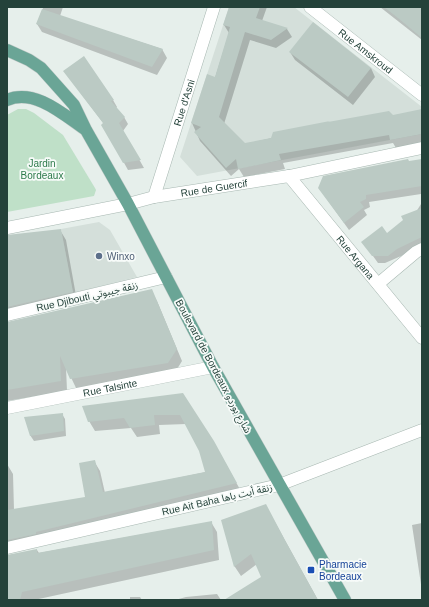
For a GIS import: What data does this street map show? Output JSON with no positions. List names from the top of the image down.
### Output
{
  "streets": {
    "main road": ["Boulevard de Bordeaux شارع بوردو"],
    "street": [
      "Rue Amskroud",
      "Rue d'Asni",
      "Rue de Guercif",
      "Rue Argana",
      "Rue Djibouti زنقة جيبوتي",
      "Rue Talsinte",
      "Rue Ait Baha زنقة أيت باها"
    ]
  },
  "crossings": [
    ["Rue d'Asni", "Rue de Guercif"],
    ["Rue de Guercif", "Rue Argana"],
    ["Rue de Guercif", "Boulevard de Bordeaux شارع بوردو"],
    ["Rue Djibouti زنقة جيبوتي", "Boulevard de Bordeaux شارع بوردو"],
    ["Boulevard de Bordeaux شارع بوردو", "Rue Talsinte"],
    ["Boulevard de Bordeaux شارع بوردو", "Rue Ait Baha زنقة أيت باها"]
  ],
  "parks": ["Jardin Bordeaux"],
  "places": {
    "other": ["Winxo"],
    "transit": ["Pharmacie Bordeaux"]
  }
}
